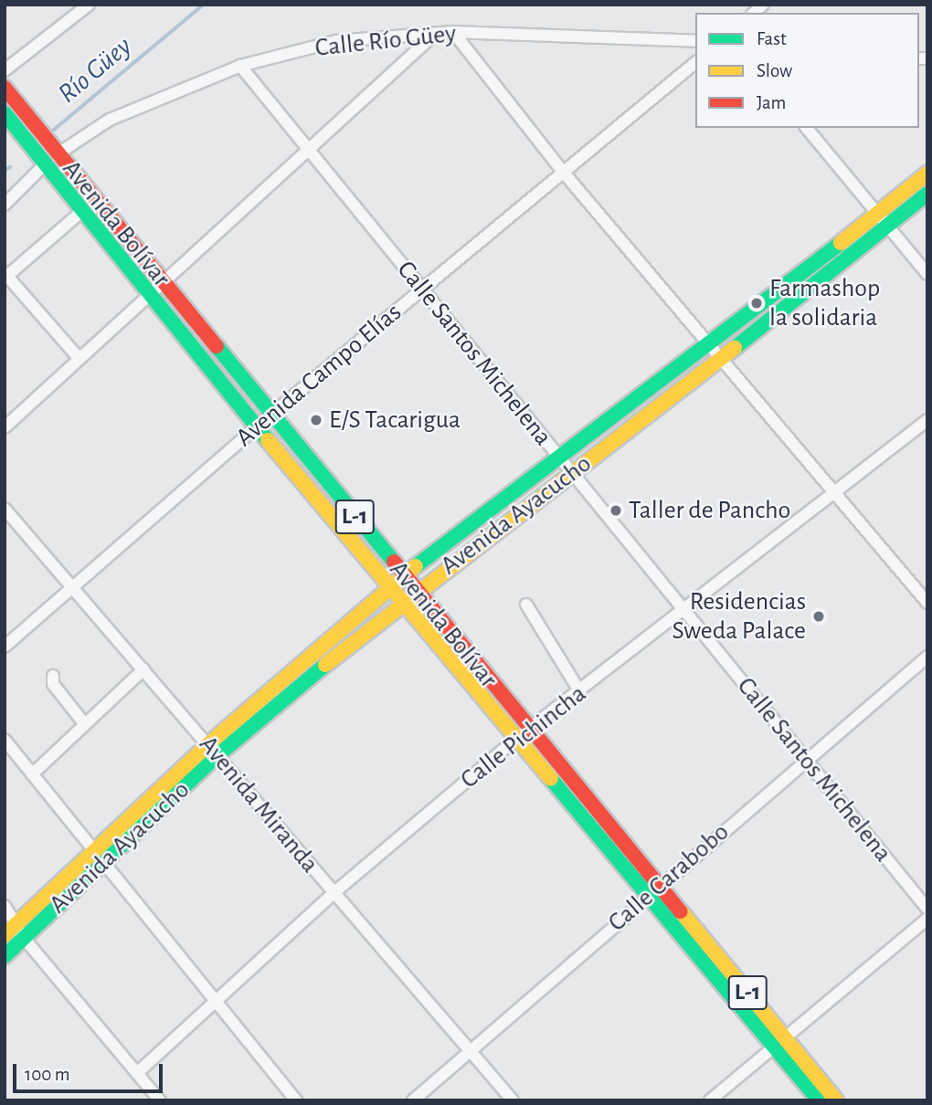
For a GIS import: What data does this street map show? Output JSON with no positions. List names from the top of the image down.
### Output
{
  "streets": {
    "street": [
      "Calle Río Güey",
      "Avenida Bolívar",
      "Calle Santos Michelena",
      "Avenida Campo Elías",
      "Avenida Ayacucho",
      "L-1",
      "Calle Pichincha",
      "Avenida Miranda",
      "Calle Carabobo"
    ]
  },
  "crossings": [
    ["Calle Río Güey", "Avenida Bolívar"],
    ["Calle Río Güey", "Calle Santos Michelena"],
    ["Avenida Bolívar", "Avenida Campo Elías"],
    ["Avenida Bolívar", "Avenida Ayacucho"],
    ["Avenida Bolívar", "Calle Pichincha"],
    ["Avenida Bolívar", "Calle Carabobo"],
    ["Calle Santos Michelena", "Avenida Campo Elías"],
    ["Calle Santos Michelena", "Avenida Ayacucho"],
    ["Calle Santos Michelena", "Calle Pichincha"],
    ["Calle Santos Michelena", "Calle Carabobo"],
    ["Avenida Campo Elías", "Avenida Miranda"],
    ["Avenida Ayacucho", "Avenida Miranda"],
    ["Calle Pichincha", "Avenida Miranda"],
    ["Avenida Miranda", "Calle Carabobo"]
  ],
  "water": ["Río Güey"],
  "places": [
    "Farmashop la solidaria",
    "E/S Tacarigua",
    "Taller de Pancho",
    "Residencias Sweda Palace"
  ],
  "legend": ["Fast", "Slow", "Jam"],
  "scale_bar": "100 m"
}
